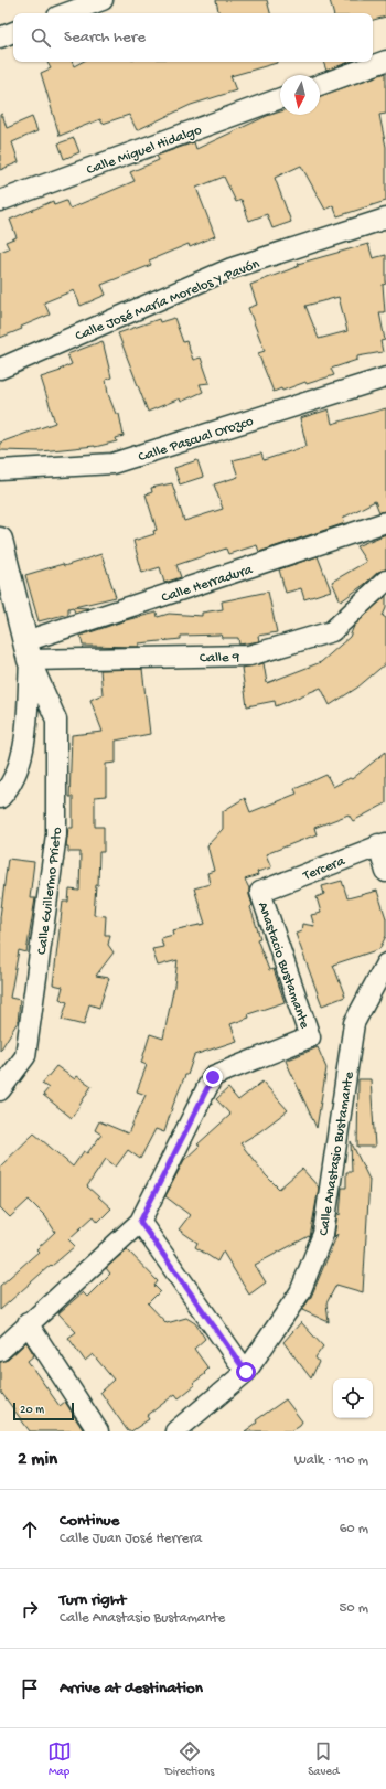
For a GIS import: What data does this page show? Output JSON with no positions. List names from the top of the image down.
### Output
{
  "streets": {
    "street": [
      "Calle Miguel Hidalgo",
      "Calle José María Morelos Y Pavón",
      "Calle Pascual Orozco",
      "Calle Herradura",
      "Calle 9",
      "Tercera",
      "Calle Guillermo Prieto",
      "Anastacio Bustamante",
      "Calle Anastasio Bustamante"
    ]
  },
  "crossings": [
    ["Calle Herradura", "Calle 9"],
    ["Calle Herradura", "Calle Guillermo Prieto"],
    ["Calle 9", "Calle Guillermo Prieto"],
    ["Tercera", "Anastacio Bustamante"]
  ],
  "scale_bar": "20 m",
  "north": "bottom",
  "page": {
    "search": "Search here",
    "scale": "20 m",
    "heading": ["2 min", "Walk · 110 m"],
    "list": [
      ["Continue", "Calle Juan José Herrera", "60 m"],
      ["Turn right", "Calle Anastasio Bustamante", "50 m"],
      "Arrive at destination"
    ],
    "nav": ["Map", "Directions", "Saved"]
  }
}
